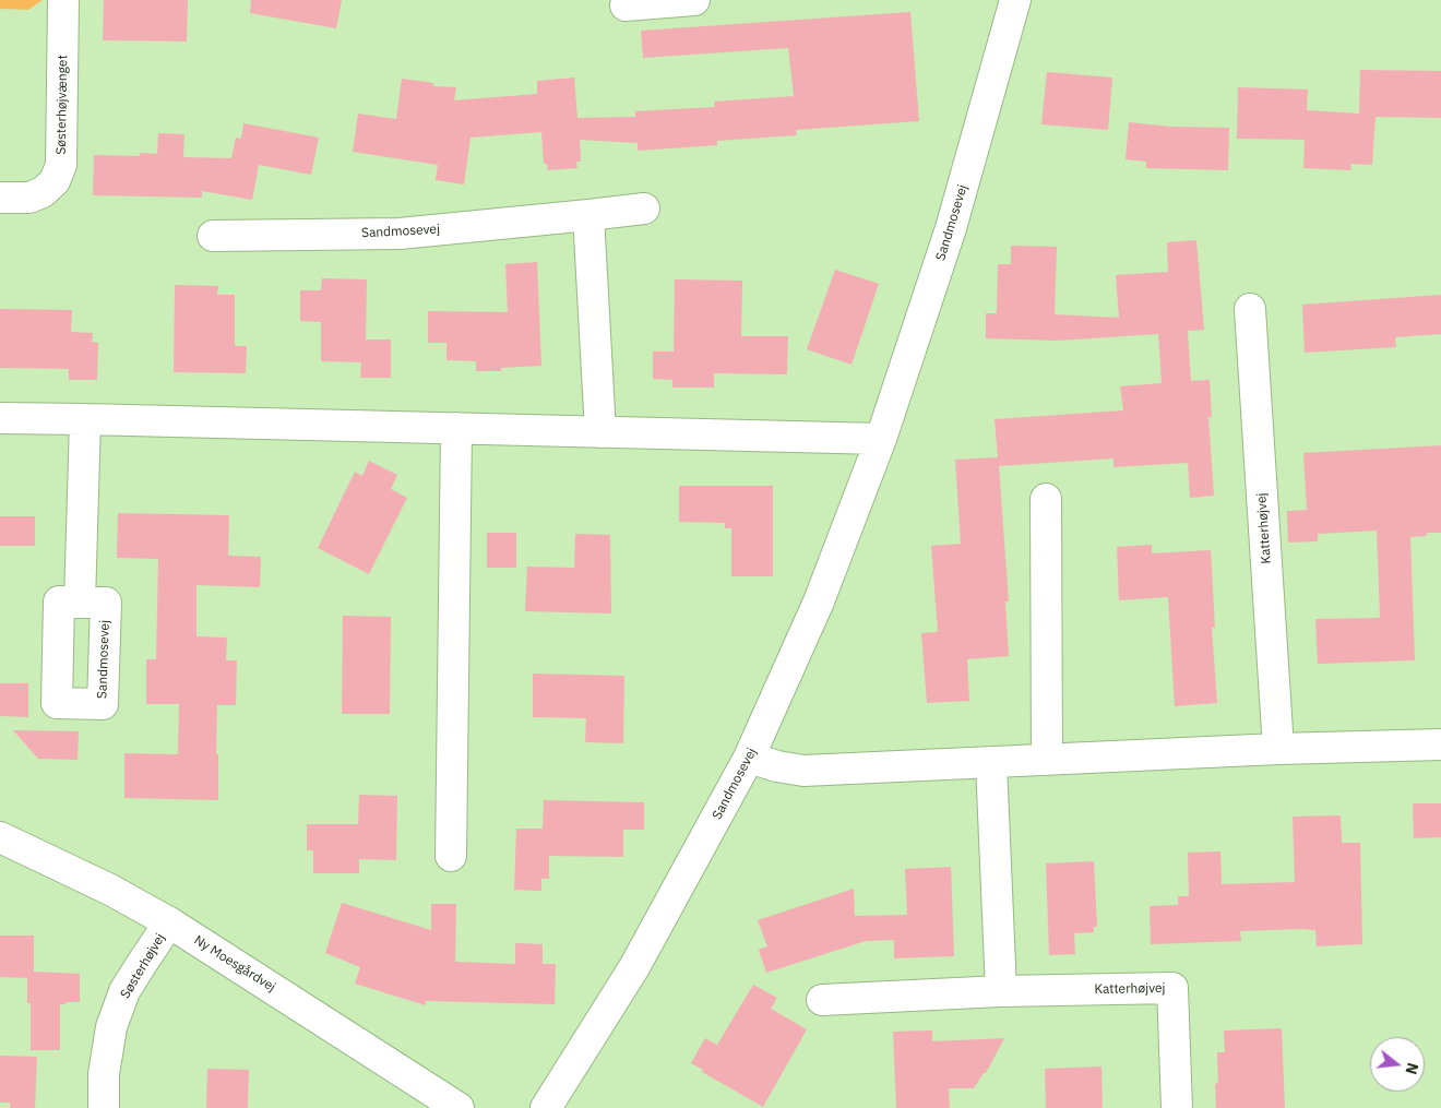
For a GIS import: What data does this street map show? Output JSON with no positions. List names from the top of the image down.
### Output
{
  "streets": {
    "street": [
      "Søsterhøjvænget",
      "Sandmosevej",
      "Katterhøjvej",
      "Ny Moesgårdvej",
      "Søsterhøjvej"
    ]
  },
  "crossings": [
    ["Ny Moesgårdvej", "Søsterhøjvej"]
  ],
  "north": "right"
}
